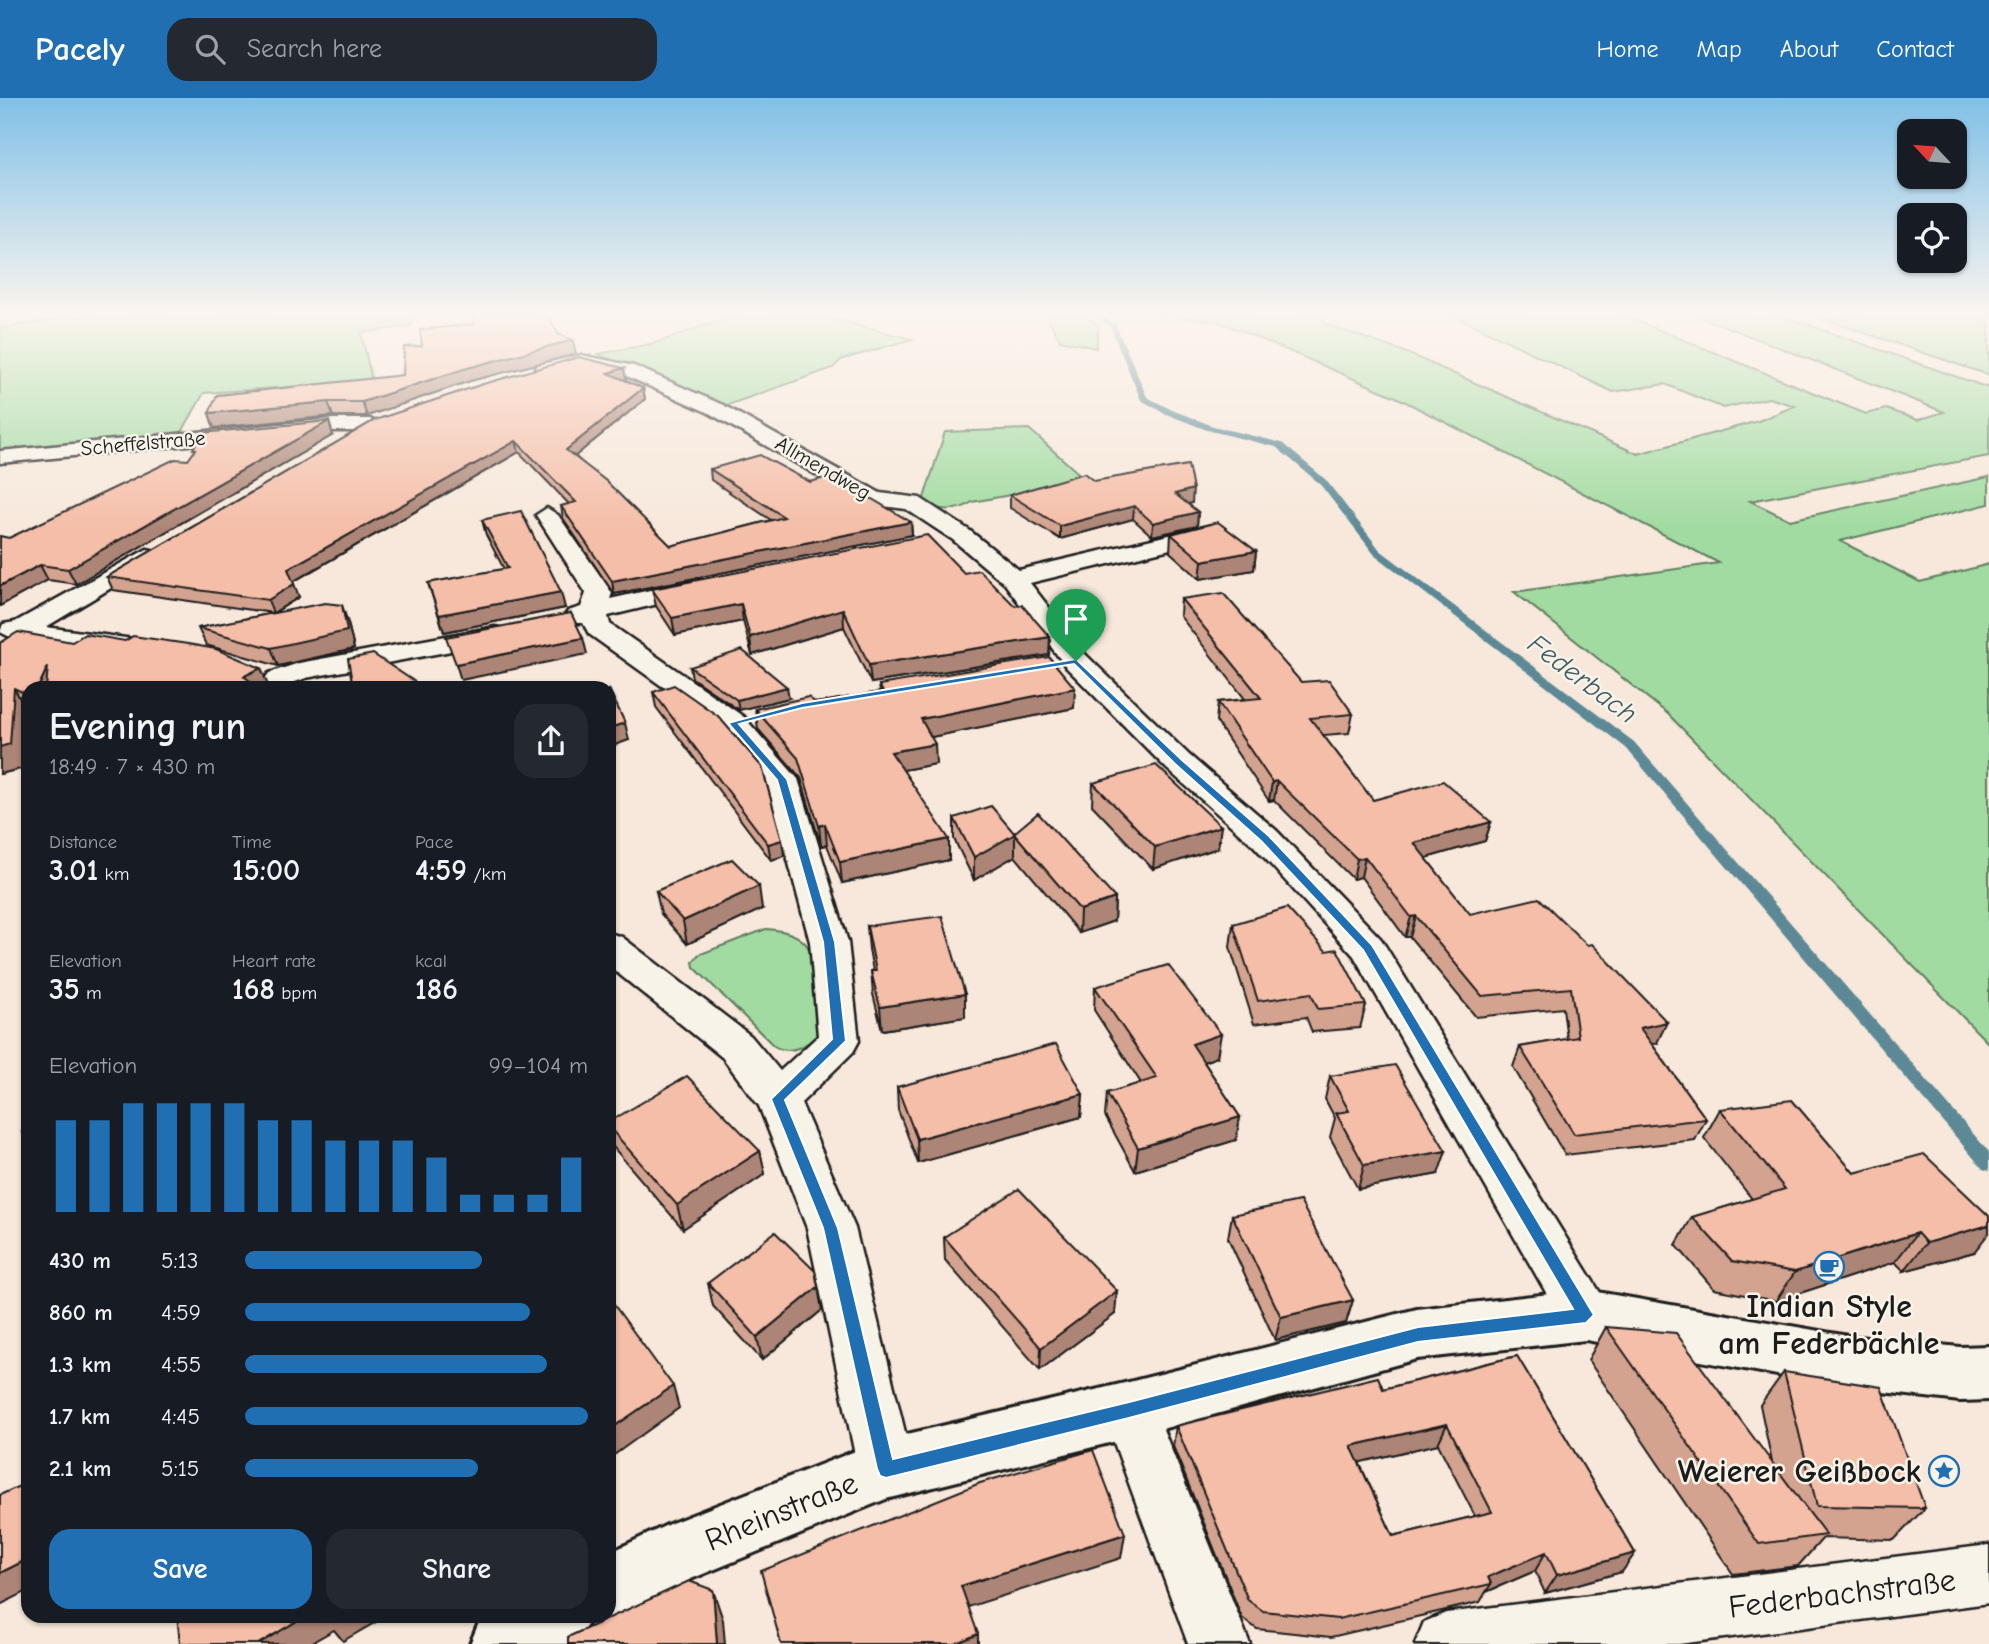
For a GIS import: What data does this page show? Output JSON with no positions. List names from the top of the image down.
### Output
{
  "streets": {
    "main road": ["Rheinstraße"],
    "street": ["Scheffelstraße", "Allmendweg", "Federbachstraße"]
  },
  "crossings": [
    ["Allmendweg", "Rheinstraße"]
  ],
  "water": ["Federbach"],
  "places": {
    "cafe": ["Indian Style am Federbächle"],
    "place": ["Weierer Geißbock"]
  },
  "north": "top left",
  "page": {
    "header": "Pacely",
    "search": "Search here",
    "nav": [
      "Home",
      "Map",
      "About",
      "Contact"
    ],
    "heading": ["Evening run", "18:49 · 7 × 430 m"],
    "stats": [
      ["Distance", "3.01 km"],
      ["Time", "15:00"],
      ["Pace", "4:59 /km"],
      ["Elevation", "35 m"],
      ["Heart rate", "168 bpm"],
      ["kcal", "186"]
    ],
    "chart": ["Elevation", "99–104 m"],
    "list": [
      {
        "name": "430 m",
        "note": "5:13"
      },
      {
        "name": "860 m",
        "note": "4:59"
      },
      {
        "name": "1.3 km",
        "note": "4:55"
      },
      {
        "name": "1.7 km",
        "note": "4:45"
      },
      {
        "name": "2.1 km",
        "note": "5:15"
      }
    ],
    "buttons": ["Save", "Share"]
  }
}
